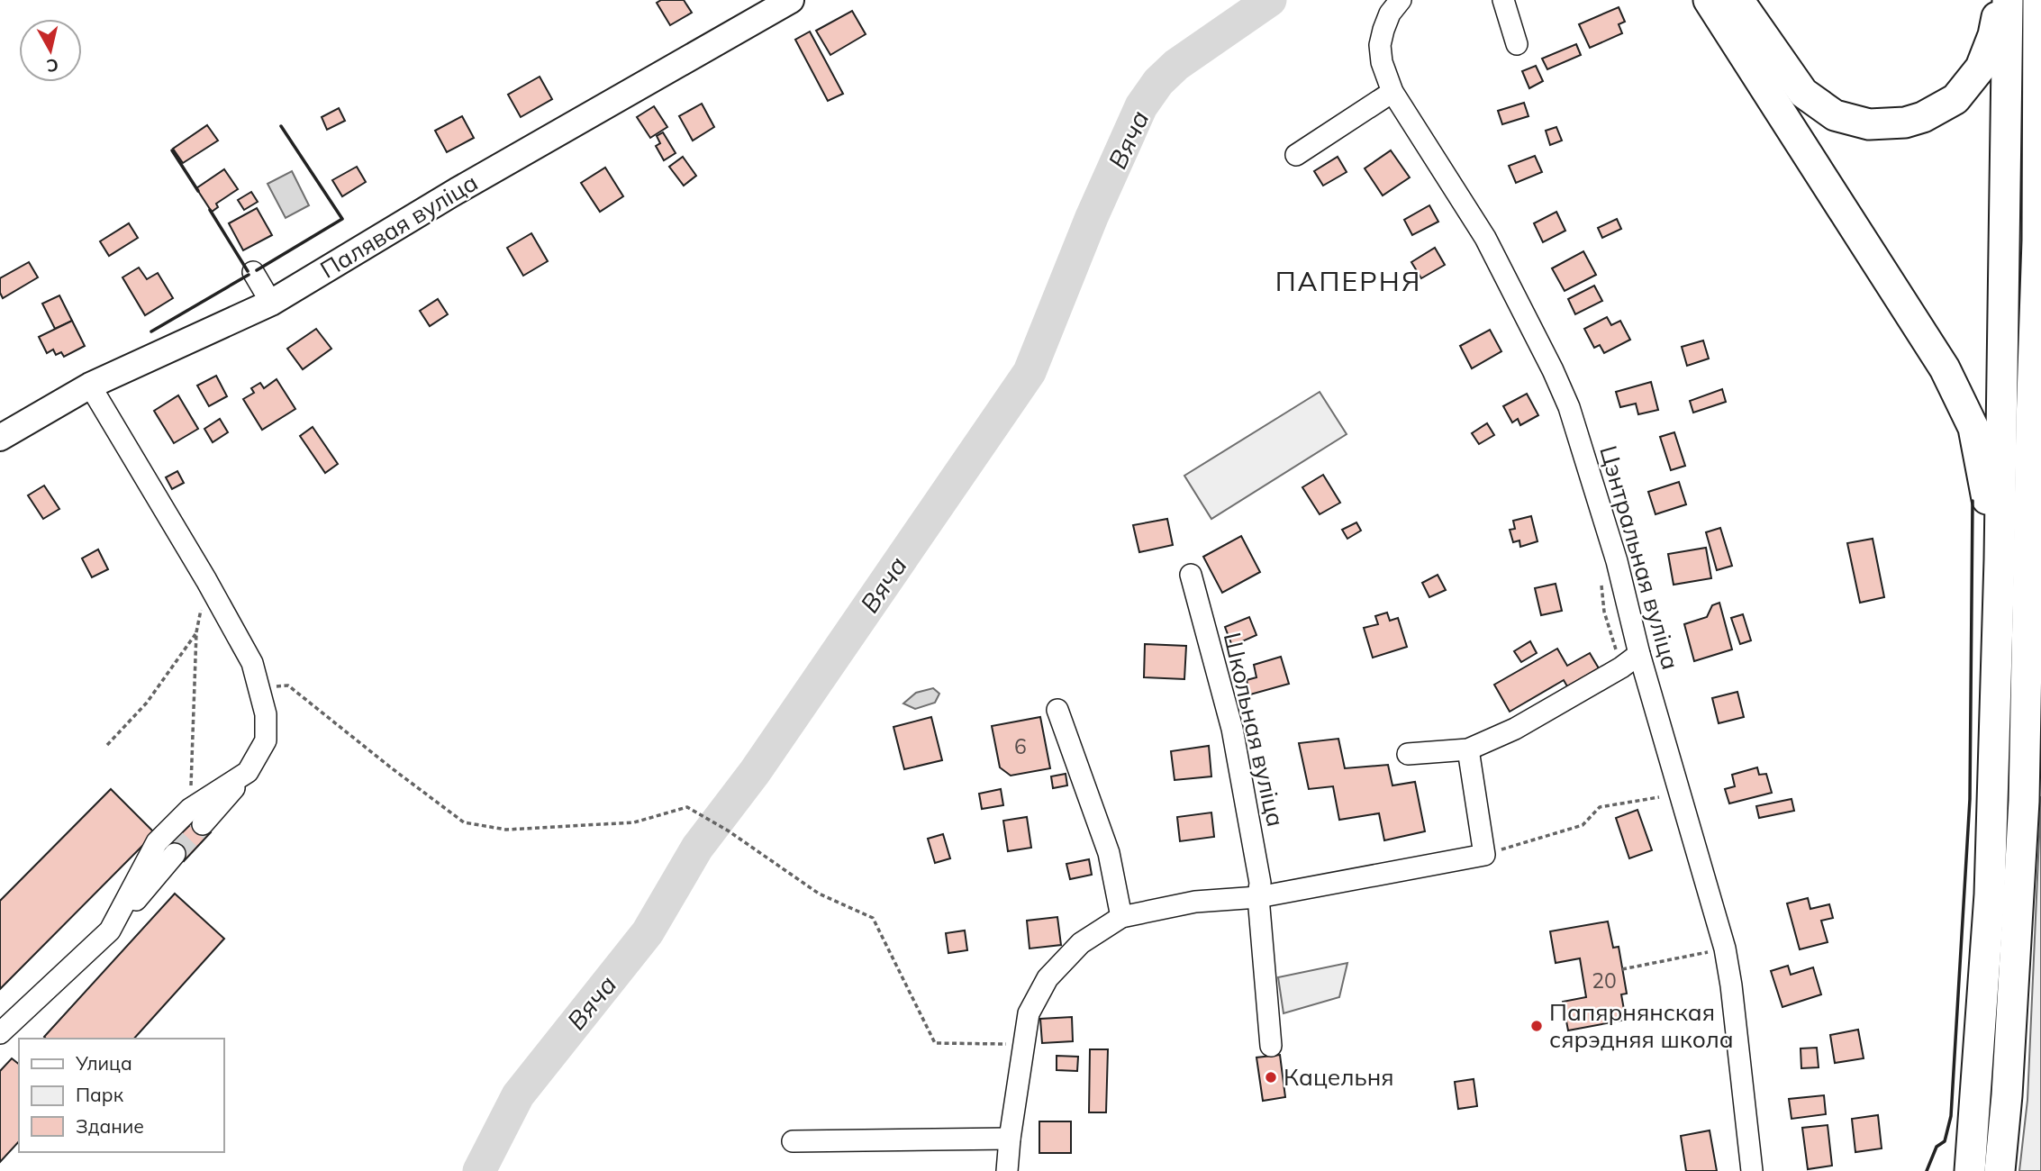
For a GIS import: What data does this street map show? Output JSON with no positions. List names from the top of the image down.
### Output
{
  "streets": {
    "main road": ["Палявая вуліца"],
    "street": ["Цэнтральная вуліца", "Школьная вуліца"]
  },
  "districts": ["ПАПЕРНЯ"],
  "water": ["Вяча"],
  "places": ["Папярнянская сярэдняя школа", "Кацельня"],
  "house_numbers": ["6", "20"],
  "legend": ["Улица", "Парк", "Здание"],
  "north": "bottom"
}
